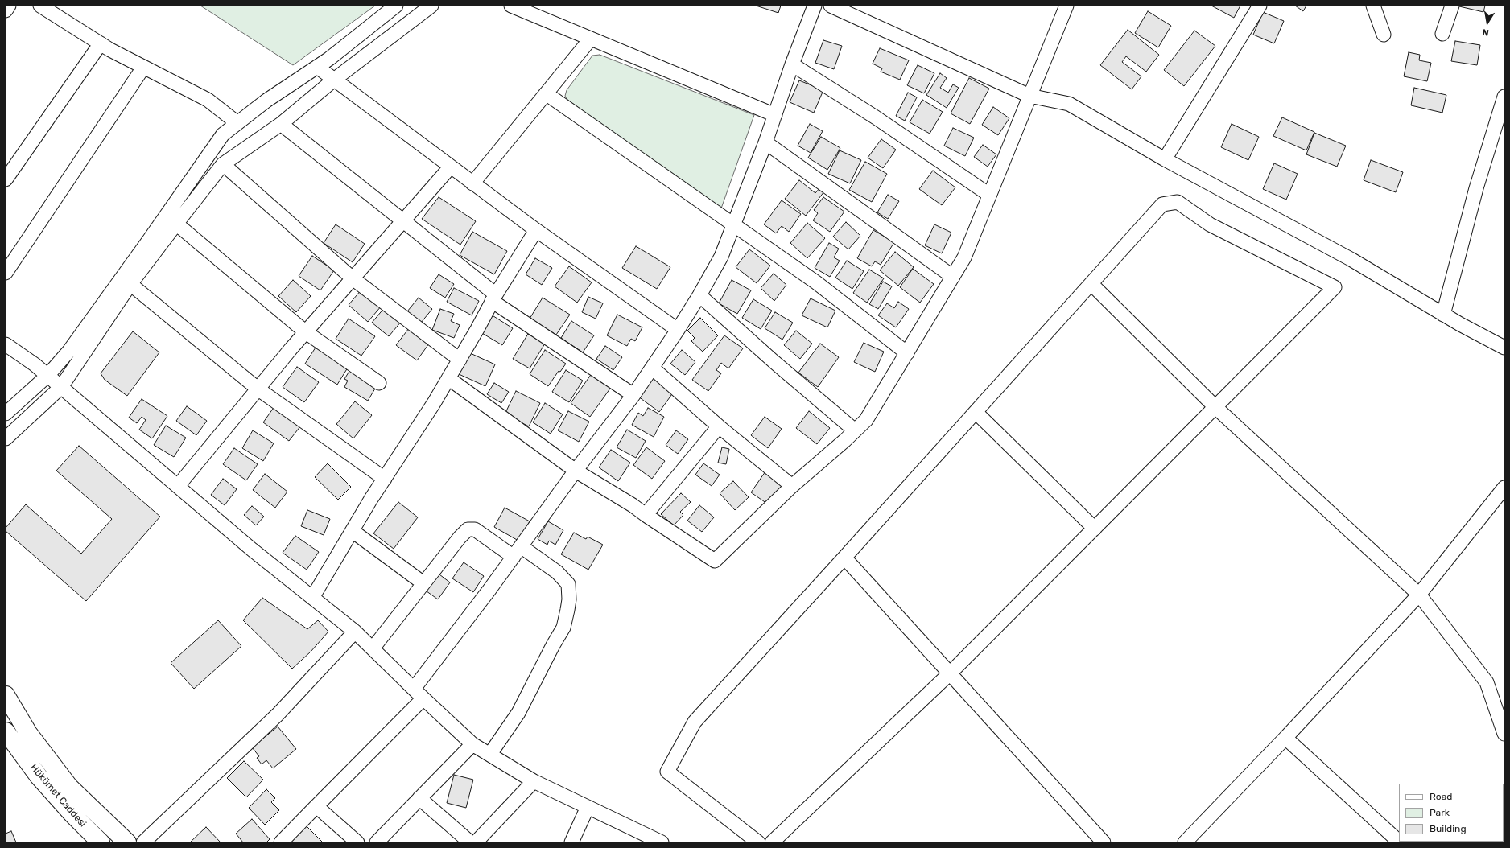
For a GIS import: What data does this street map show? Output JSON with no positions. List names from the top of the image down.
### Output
{
  "streets": {
    "main road": ["Hükümet Caddesi"]
  },
  "legend": ["Road", "Park", "Building"],
  "north": "bottom"
}
